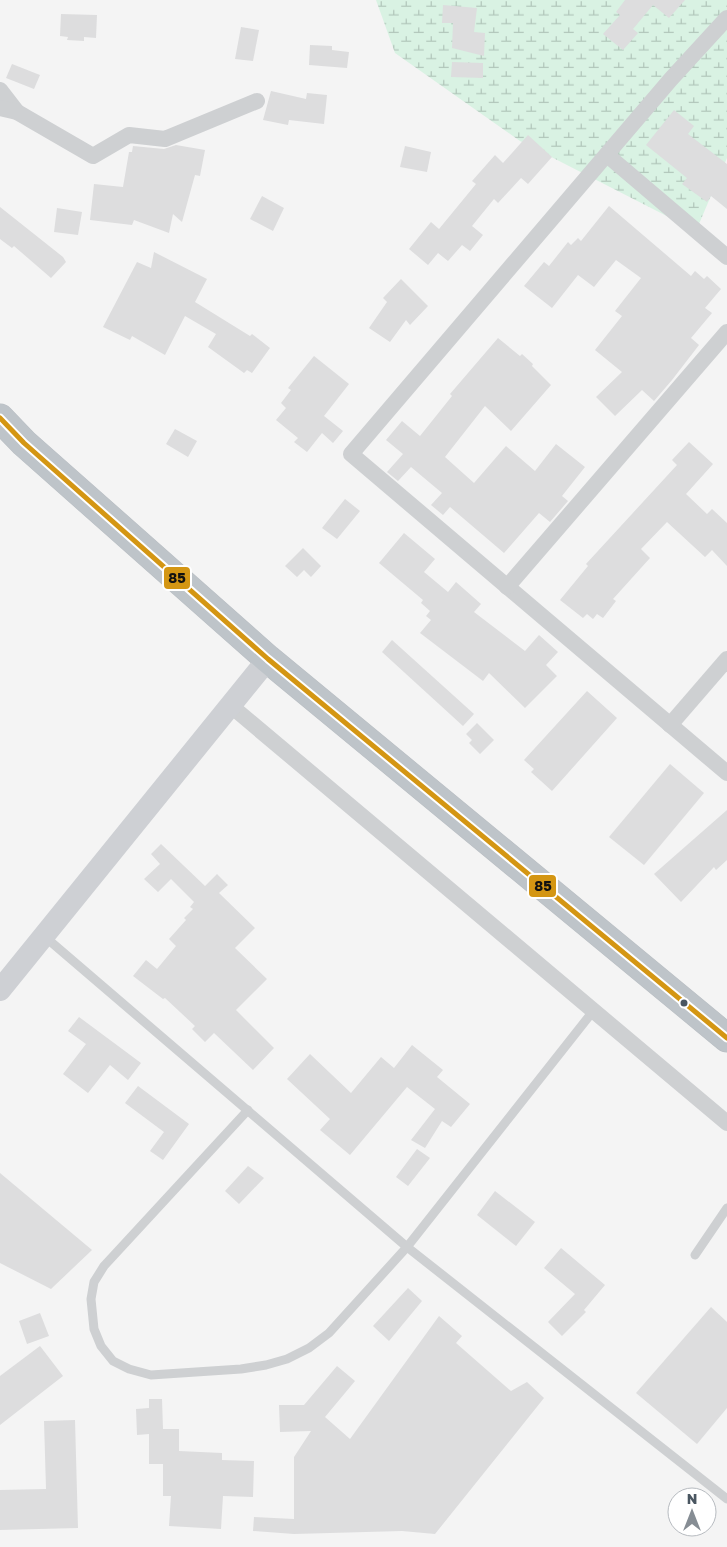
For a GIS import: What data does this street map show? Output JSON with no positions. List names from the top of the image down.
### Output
{
  "lines": ["transit line 85"],
  "north": "top"
}
